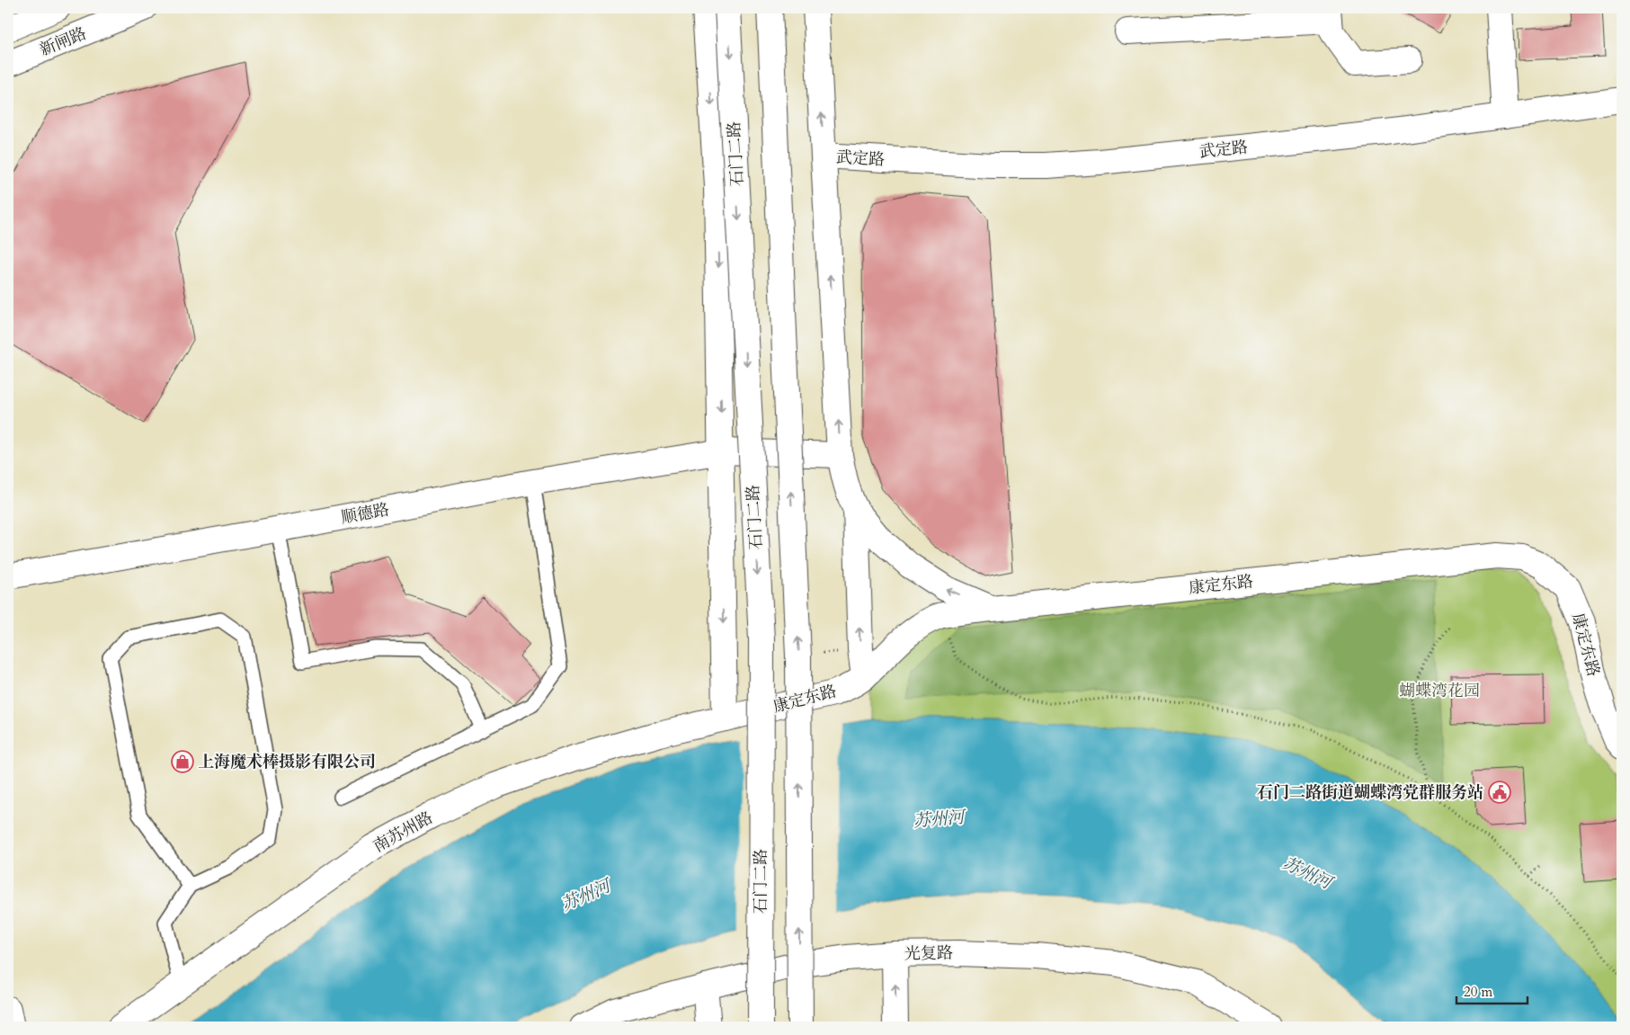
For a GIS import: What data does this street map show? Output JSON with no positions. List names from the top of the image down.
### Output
{
  "streets": {
    "street": [
      "新闸路",
      "武定路",
      "石门二路",
      "顺德路",
      "康定东路",
      "南苏州路",
      "光复路"
    ]
  },
  "crossings": [
    ["石门二路", "顺德路"],
    ["石门二路", "康定东路"],
    ["石门二路", "南苏州路"],
    ["康定东路", "南苏州路"]
  ],
  "water": ["苏州河"],
  "parks": ["蝴蝶湾花园"],
  "places": {
    "shop": ["上海魔术棒摄影有限公司"],
    "public building": ["石门二路街道蝴蝶湾党群服务站"]
  },
  "scale_bar": "20 m"
}
